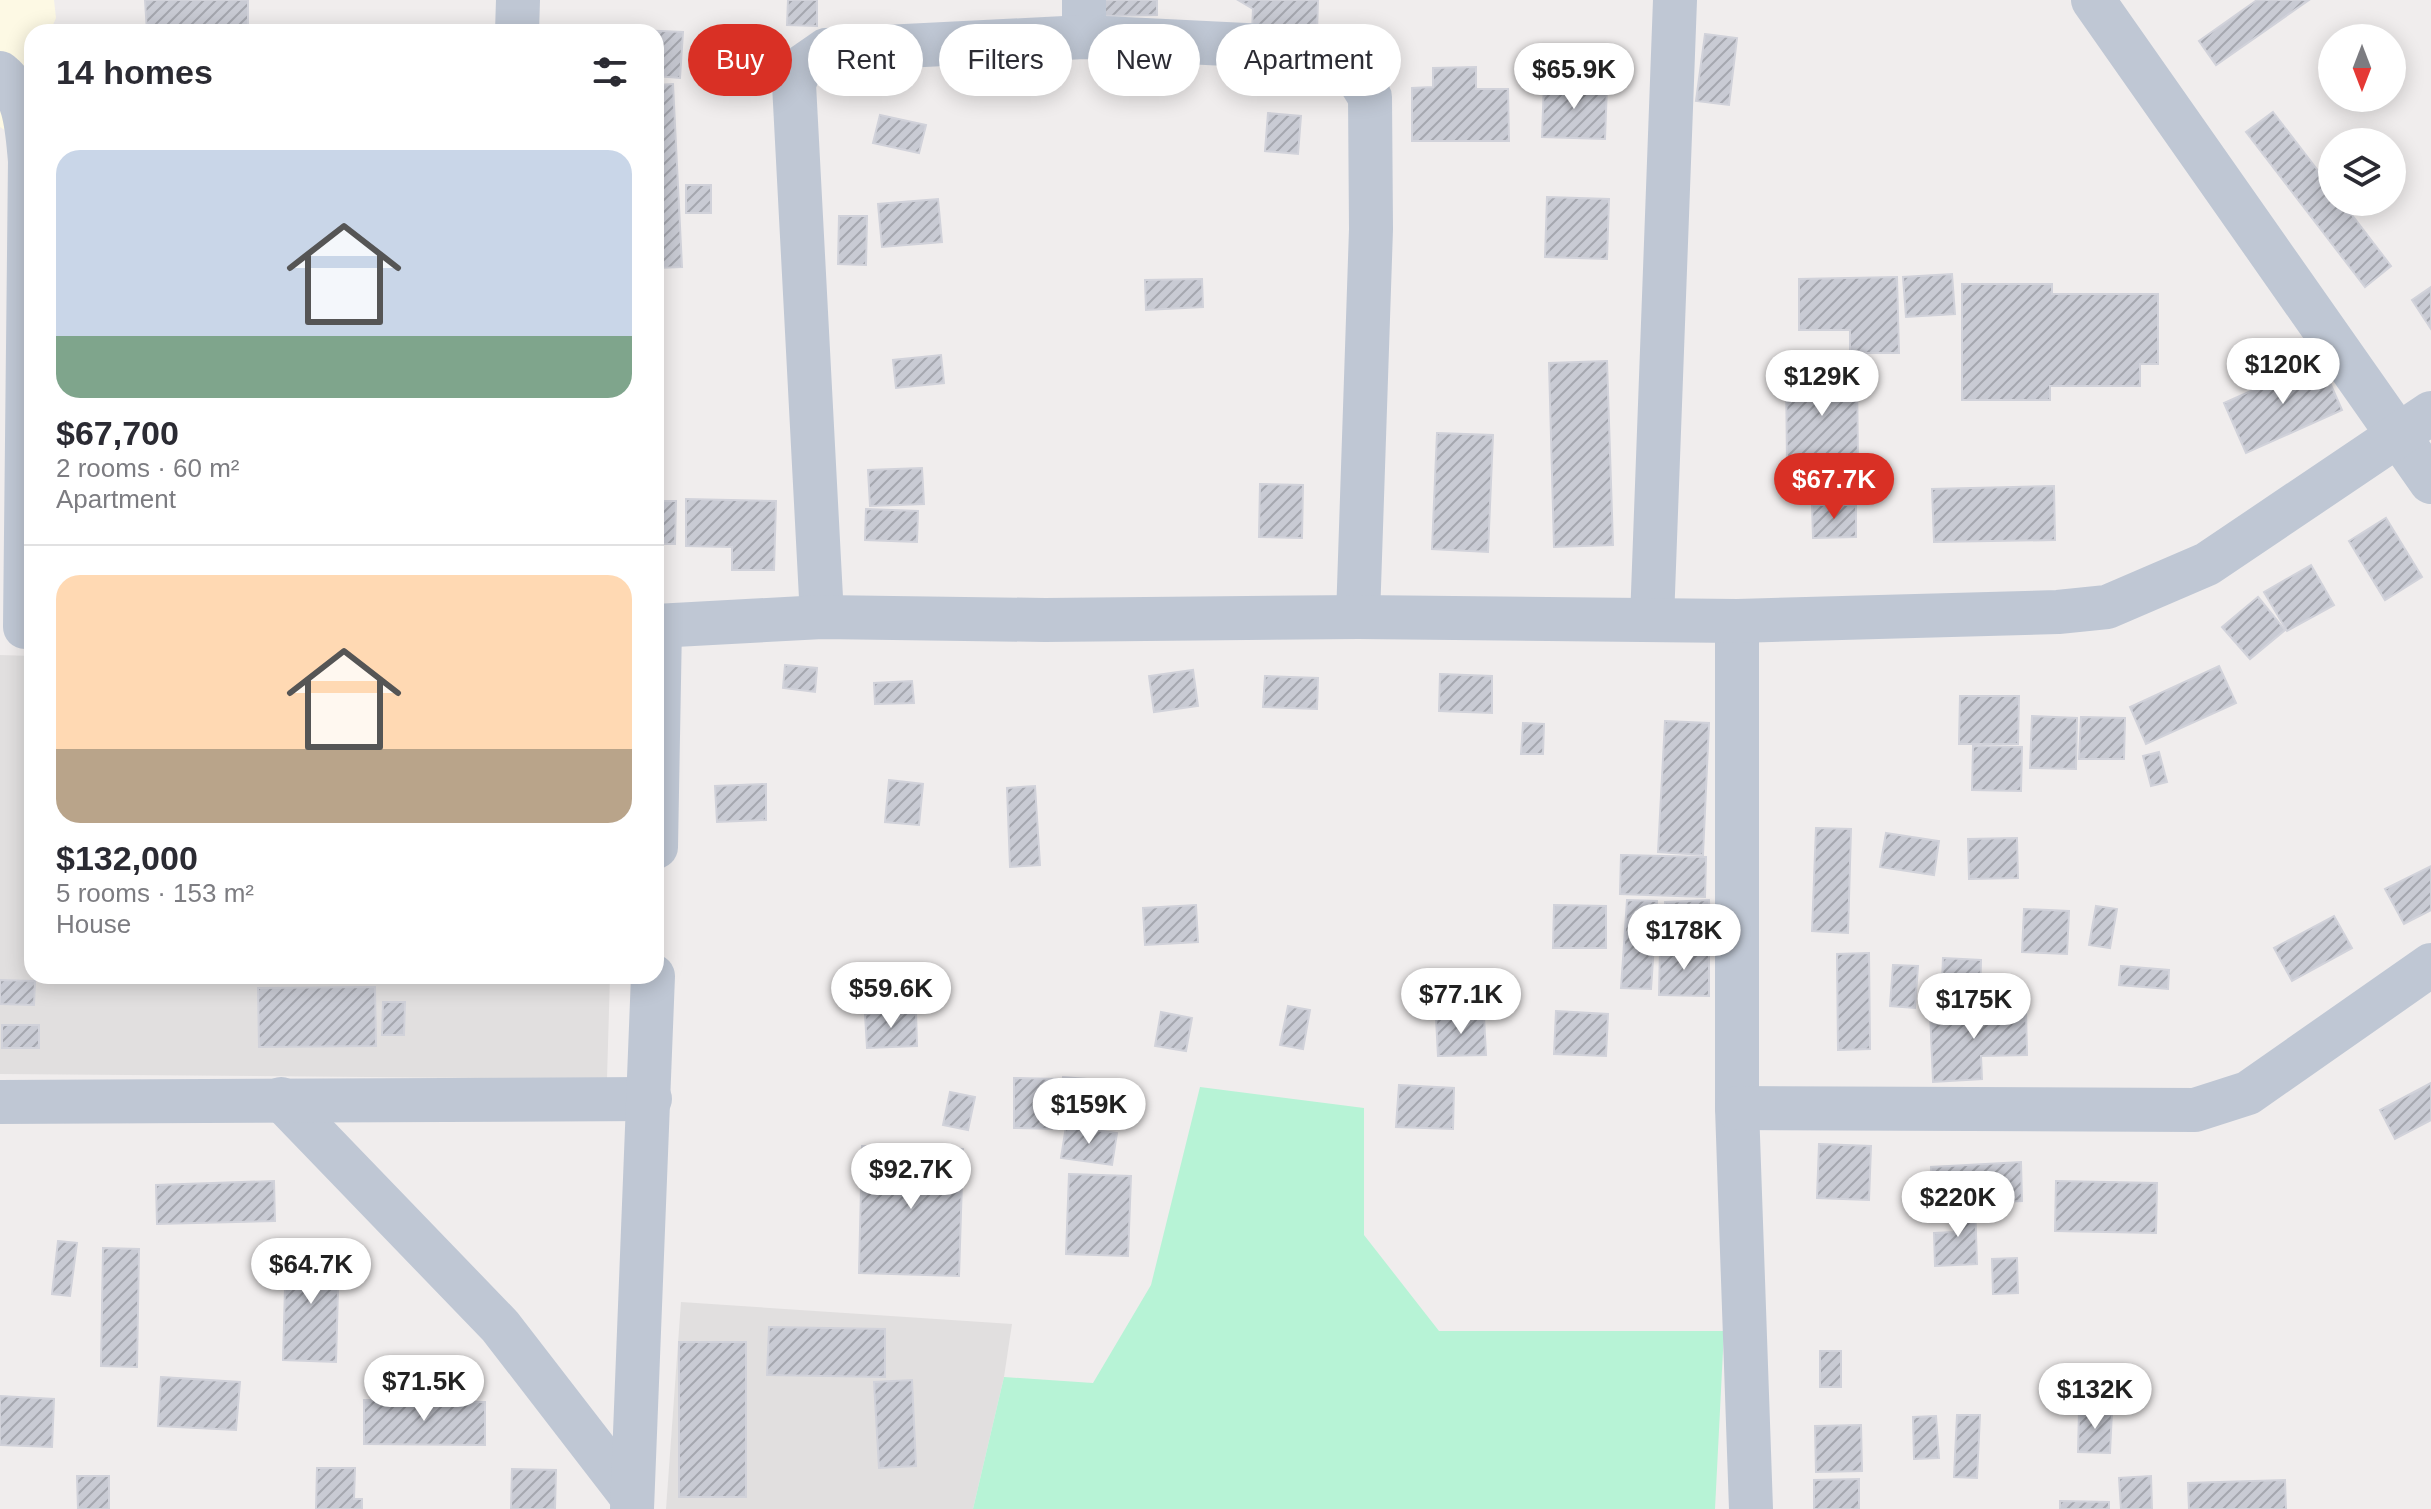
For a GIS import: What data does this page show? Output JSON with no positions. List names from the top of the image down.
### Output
{
  "north": "bottom",
  "page": {
    "chip": [
      "Buy",
      "Rent",
      "Filters",
      "New",
      "Apartment"
    ],
    "heading": "14 homes",
    "price": [
      "$65.9K",
      "$120K",
      "$129K",
      "$67.7K",
      "$178K",
      "$59.6K",
      "$77.1K",
      "$175K",
      "$159K",
      "$92.7K",
      "$220K",
      "$64.7K",
      "$71.5K",
      "$132K"
    ],
    "list": [
      {
        "name": "$67,700",
        "note": "2 rooms · 60 m² · Apartment"
      },
      {
        "name": "$132,000",
        "note": "5 rooms · 153 m² · House"
      }
    ]
  }
}
